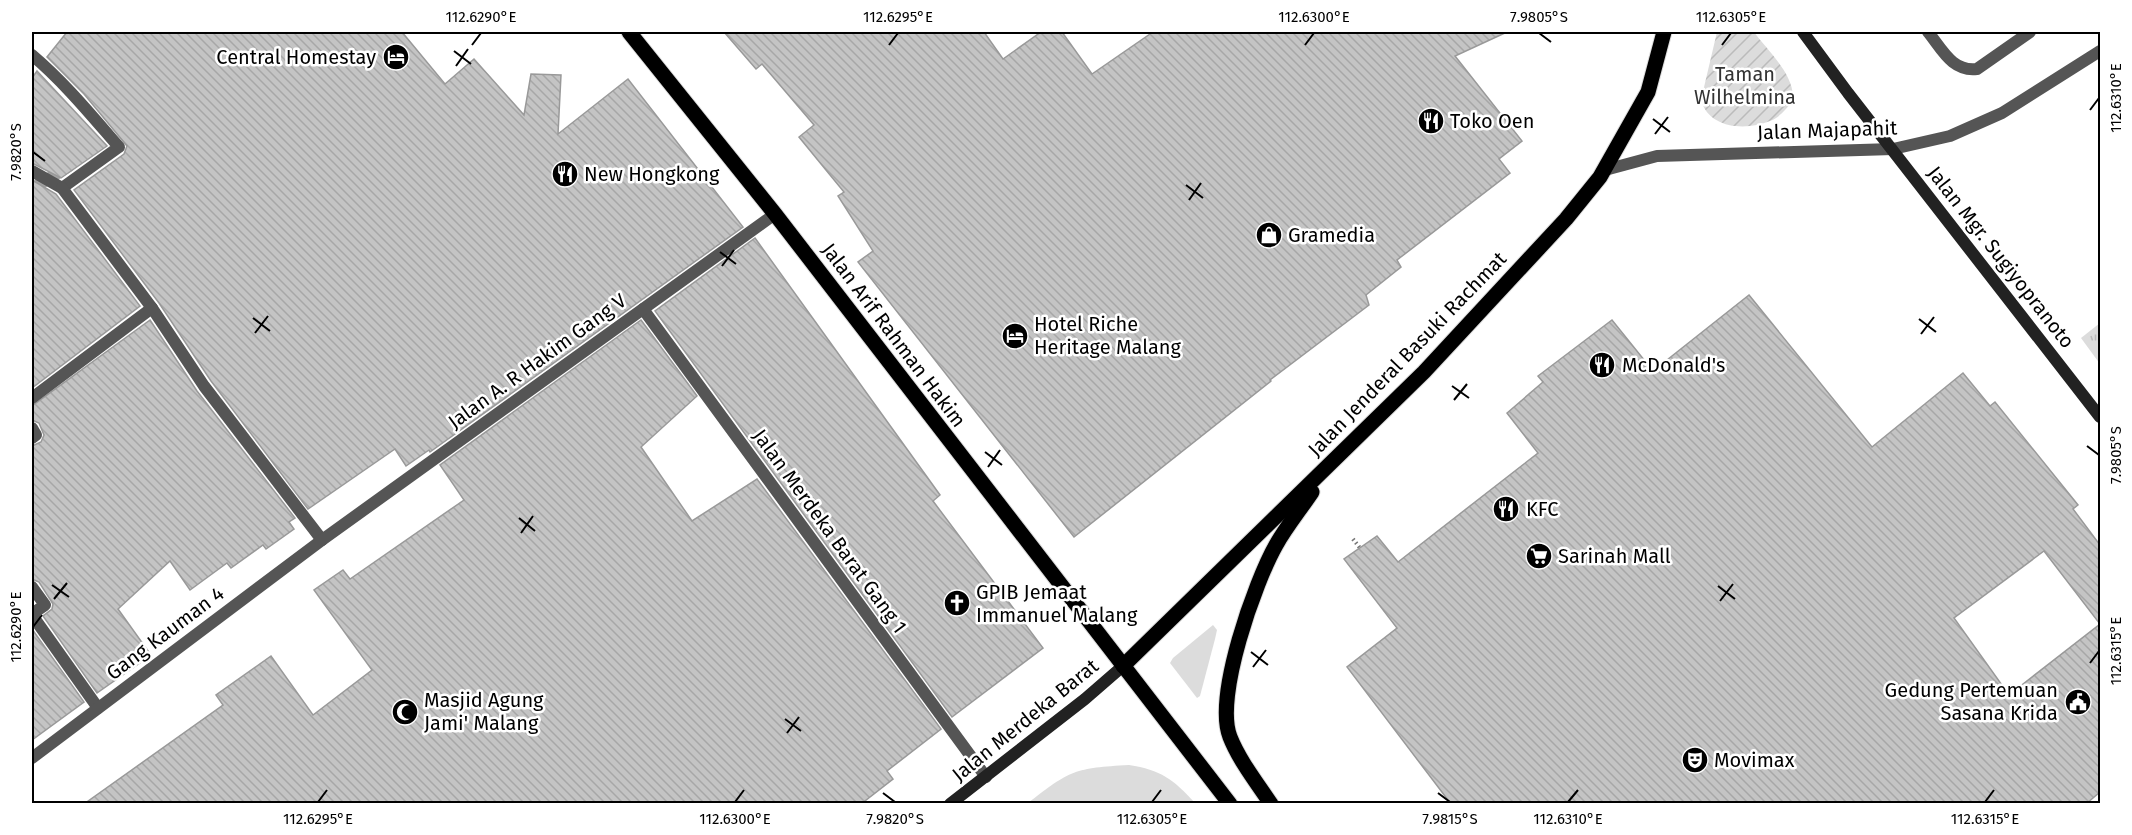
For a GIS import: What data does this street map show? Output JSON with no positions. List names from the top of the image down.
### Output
{
  "streets": {
    "main road": [
      "Jalan Mgr. Sugiyopranoto",
      "Jalan Arif Rahman Hakim",
      "Jalan Jenderal Basuki Rachmat",
      "Jalan Merdeka Barat"
    ],
    "street": [
      "Jalan Majapahit",
      "Jalan A. R Hakim Gang V",
      "Jalan Merdeka Barat Gang 1",
      "Gang Kauman 4"
    ]
  },
  "crossings": [
    ["Jalan Majapahit", "Jalan Mgr. Sugiyopranoto"],
    ["Jalan Majapahit", "Jalan Jenderal Basuki Rachmat"],
    ["Jalan Arif Rahman Hakim", "Jalan Jenderal Basuki Rachmat"],
    ["Jalan Arif Rahman Hakim", "Jalan A. R Hakim Gang V"],
    ["Jalan Arif Rahman Hakim", "Jalan Merdeka Barat"],
    ["Jalan Jenderal Basuki Rachmat", "Jalan Merdeka Barat"],
    ["Jalan A. R Hakim Gang V", "Jalan Merdeka Barat Gang 1"],
    ["Jalan A. R Hakim Gang V", "Gang Kauman 4"],
    ["Jalan Merdeka Barat Gang 1", "Jalan Merdeka Barat"]
  ],
  "parks": ["Taman Wilhelmina"],
  "places": {
    "hotel": ["Central Homestay", "Hotel Riche Heritage Malang"],
    "restaurant": [
      "Toko Oen",
      "New Hongkong",
      "McDonald's",
      "KFC"
    ],
    "shop": ["Gramedia"],
    "supermarket": ["Sarinah Mall"],
    "church": ["GPIB Jemaat Immanuel Malang"],
    "public building": ["Gedung Pertemuan Sasana Krida"],
    "mosque": ["Masjid Agung Jami' Malang"],
    "theatre": ["Movimax"]
  },
  "coordinates": [
    "112.6290°E",
    "112.6295°E",
    "112.6300°E",
    "7.9805°S",
    "112.6305°E",
    "112.6310°E",
    "7.9820°S",
    "112.6315°E",
    "7.9815°S"
  ]
}
